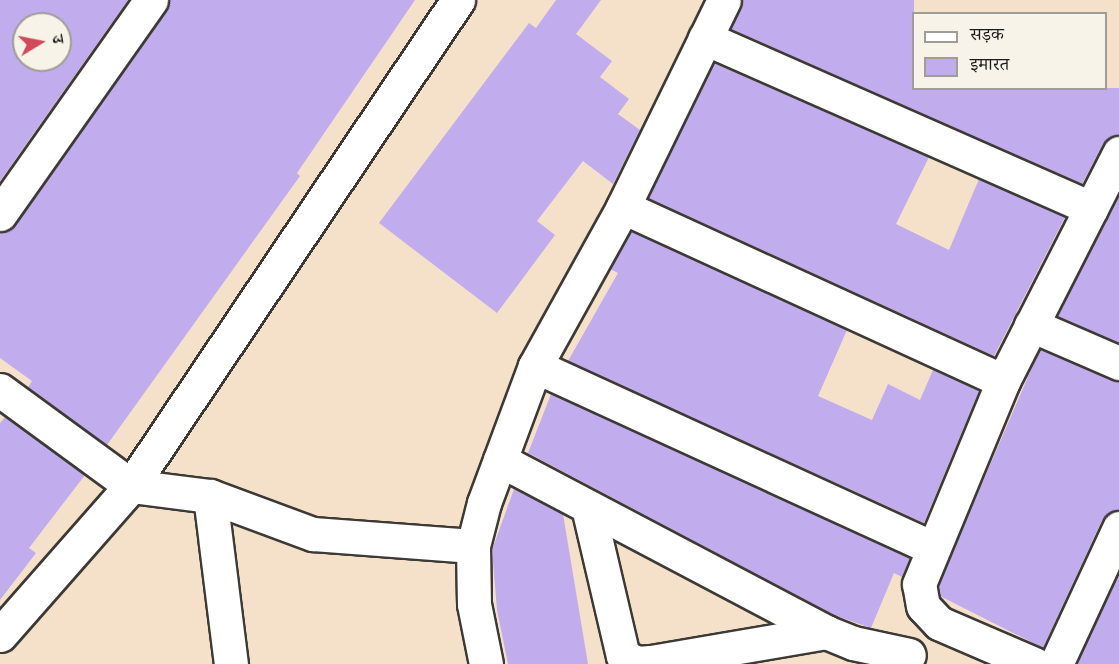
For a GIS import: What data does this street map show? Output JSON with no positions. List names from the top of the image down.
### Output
{
  "legend": ["सड़क", "इमारत"],
  "north": "right"
}
